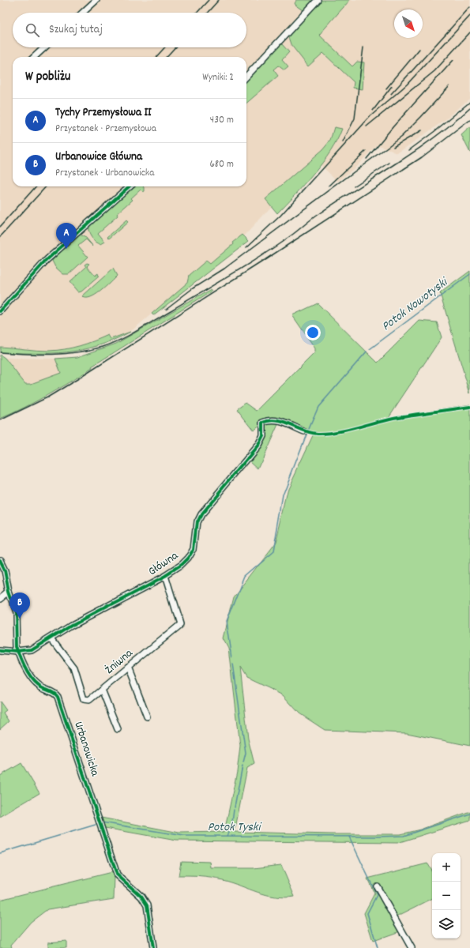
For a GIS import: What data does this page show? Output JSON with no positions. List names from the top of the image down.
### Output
{
  "streets": {
    "street": ["Główna", "Żniwna", "Urbanowicka"]
  },
  "crossings": [
    ["Główna", "Żniwna"],
    ["Główna", "Urbanowicka"]
  ],
  "water": ["Potok Nowotyski", "Potok Tyski"],
  "north": "bottom right",
  "page": {
    "search": "Szukaj tutaj",
    "heading": ["W pobliżu", "Wyniki: 2"],
    "list": [
      {
        "mark": "A",
        "name": "Tychy Przemysłowa II",
        "note": "Przystanek · Przemysłowa",
        "value": "430 m"
      },
      {
        "mark": "B",
        "name": "Urbanowice Główna",
        "note": "Przystanek · Urbanowicka",
        "value": "680 m"
      }
    ],
    "pins": ["A", "B"],
    "map_buttons": ["+", "−"]
  }
}
